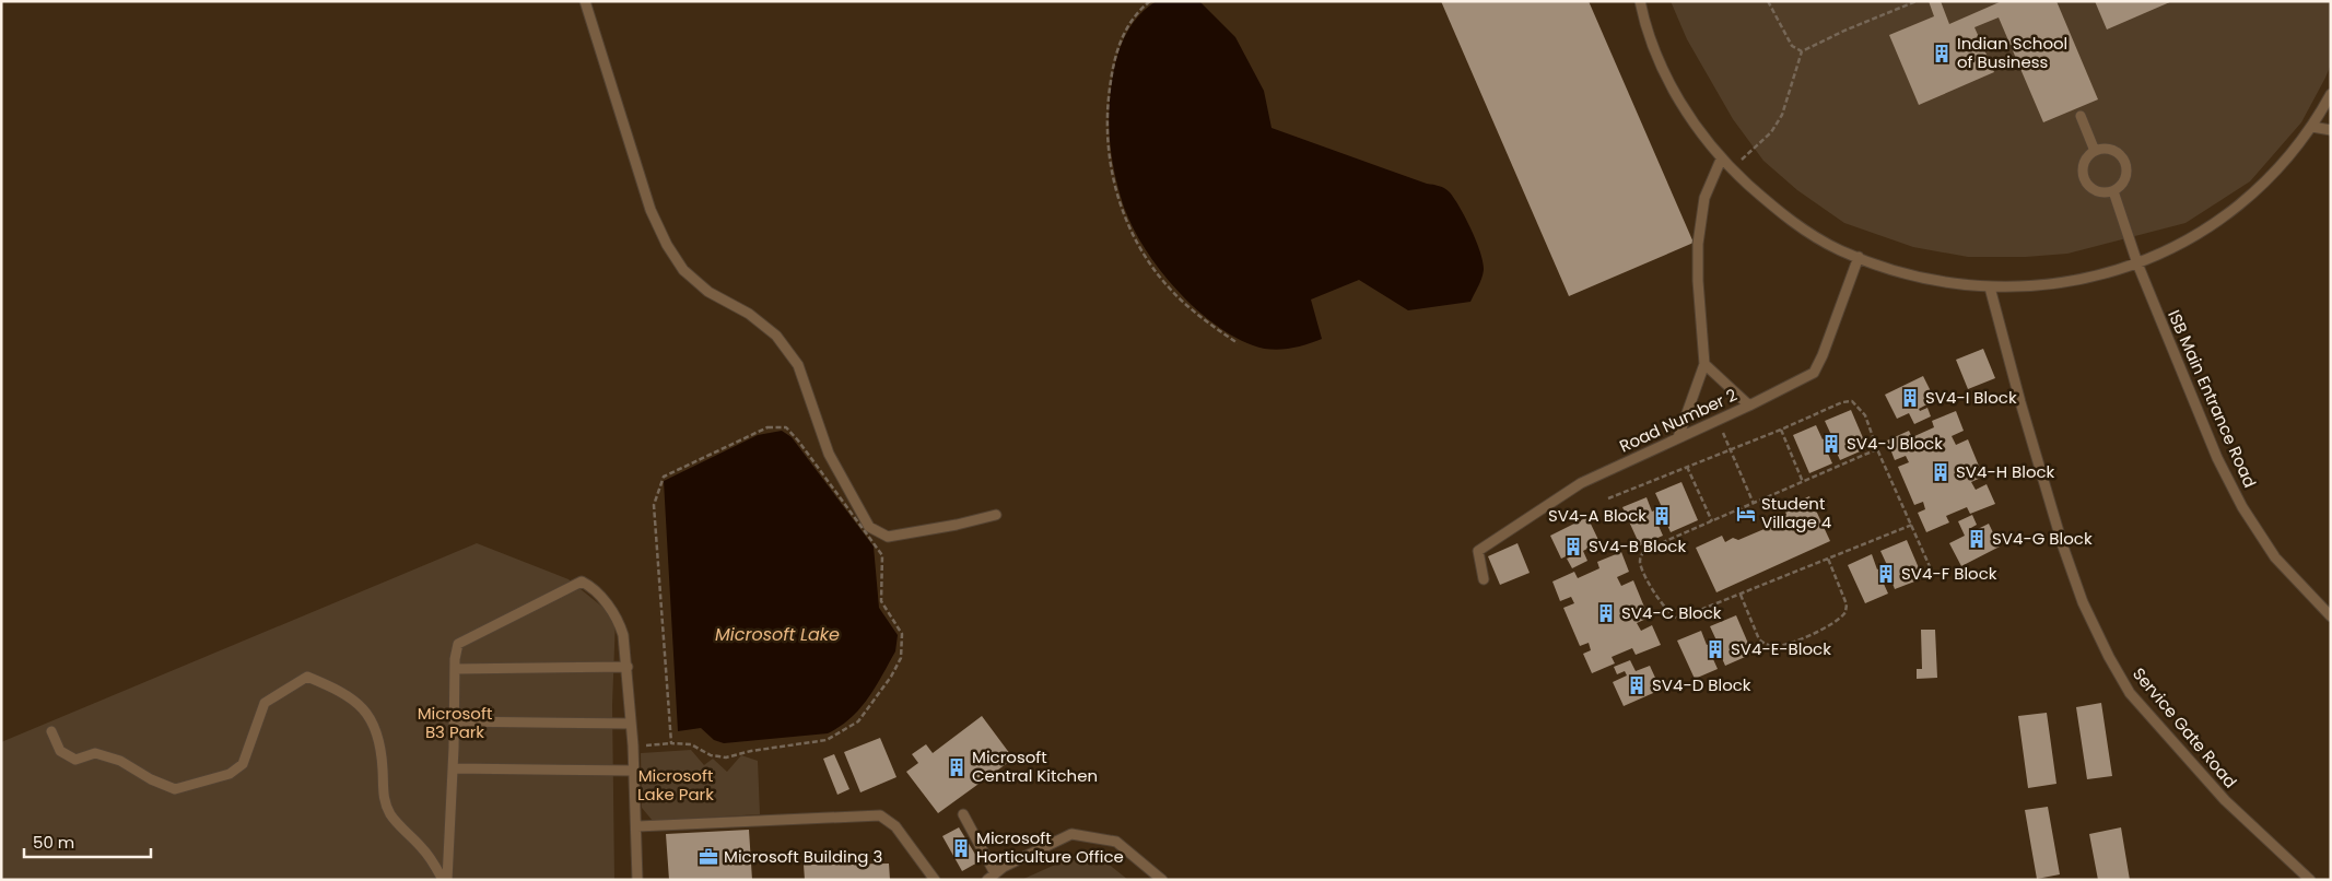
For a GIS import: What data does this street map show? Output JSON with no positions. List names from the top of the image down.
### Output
{
  "streets": {
    "lane": ["ISB Main Entrance Road", "Road Number 2", "Service Gate Road"]
  },
  "water": ["Microsoft Lake"],
  "parks": ["Microsoft B3 Park", "Microsoft Lake Park"],
  "places": {
    "building": [
      "Indian School of Business",
      "SV4-I Block",
      "SV4-J Block",
      "SV4-H Block",
      "SV4-A Block",
      "SV4-G Block",
      "SV4-B Block",
      "SV4-F Block",
      "SV4-C Block",
      "SV4-E-Block",
      "SV4-D Block",
      "Microsoft Central Kitchen",
      "Microsoft Horticulture Office"
    ],
    "hotel": ["Student Village 4"],
    "office": ["Microsoft Building 3"]
  },
  "scale_bar": "50 m"
}
